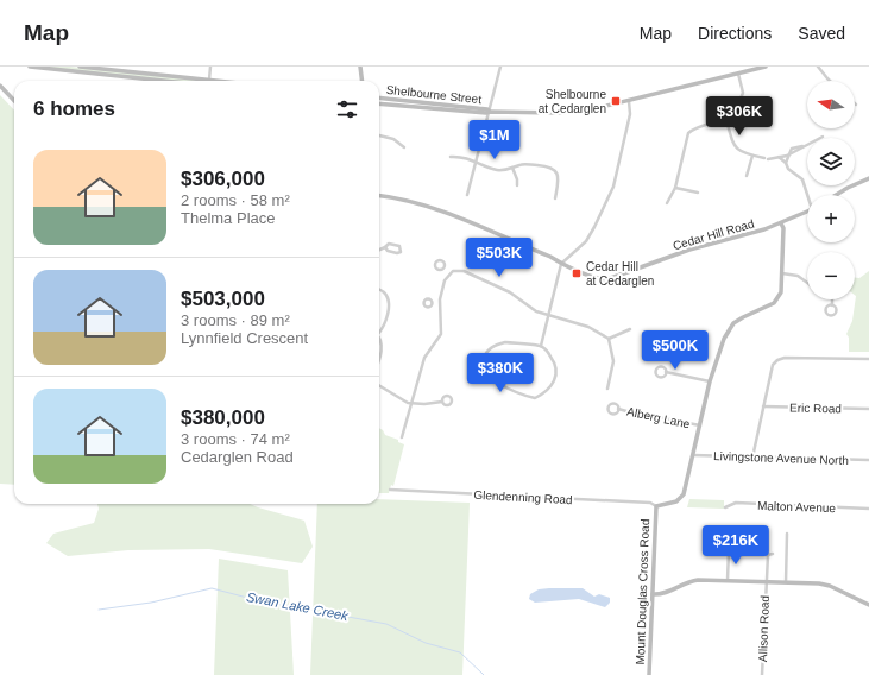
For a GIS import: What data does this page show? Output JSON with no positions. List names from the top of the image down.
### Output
{
  "streets": {
    "street": [
      "Shelbourne Street",
      "Cedar Hill Road",
      "Eric Road",
      "Alberg Lane",
      "Livingstone Avenue North",
      "Glendenning Road",
      "Malton Avenue",
      "Mount Douglas Cross Road",
      "Allison Road"
    ]
  },
  "crossings": [
    ["Cedar Hill Road", "Mount Douglas Cross Road"],
    ["Alberg Lane", "Mount Douglas Cross Road"],
    ["Livingstone Avenue North", "Mount Douglas Cross Road"],
    ["Glendenning Road", "Mount Douglas Cross Road"]
  ],
  "water": ["Swan Lake Creek"],
  "places": {
    "transit": ["Shelbourne at Cedarglen", "Cedar Hill at Cedarglen"]
  },
  "north": "left",
  "page": {
    "header": "Map",
    "nav": ["Map", "Directions", "Saved"],
    "map_buttons": ["+", "−"],
    "heading": "6 homes",
    "price": [
      "$306K",
      "$1M",
      "$503K",
      "$500K",
      "$380K",
      "$216K"
    ],
    "list": [
      {
        "name": "$306,000",
        "note": "2 rooms · 58 m² · Thelma Place"
      },
      {
        "name": "$503,000",
        "note": "3 rooms · 89 m² · Lynnfield Crescent"
      },
      {
        "name": "$380,000",
        "note": "3 rooms · 74 m² · Cedarglen Road"
      }
    ]
  }
}
